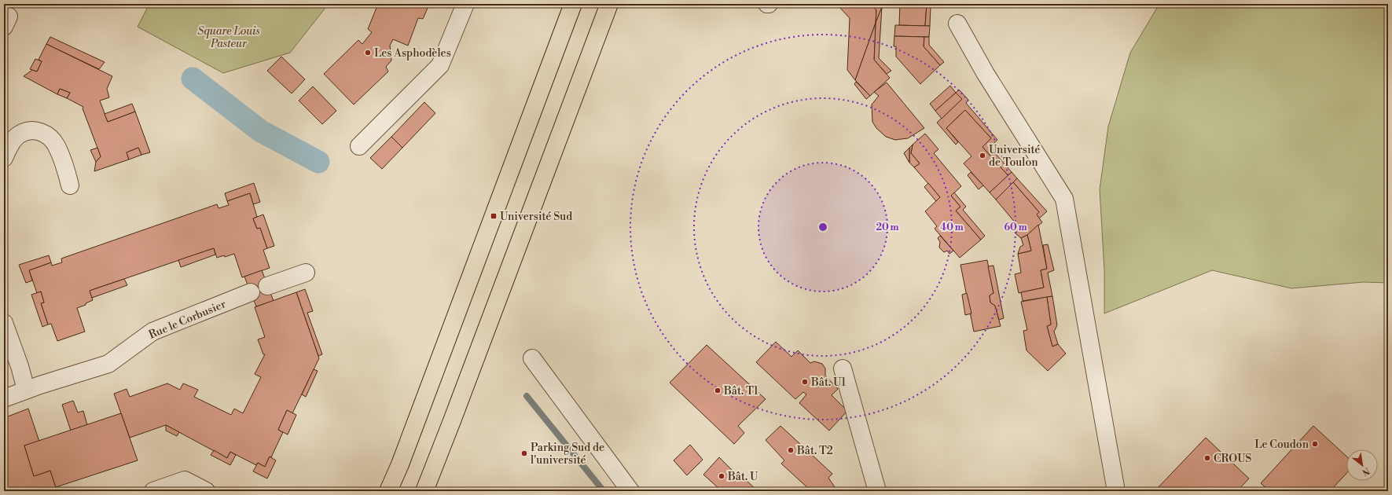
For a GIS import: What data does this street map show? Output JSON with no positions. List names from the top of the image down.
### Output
{
  "streets": {
    "street": ["Rue le Corbusier"]
  },
  "parks": ["Square Louis Pasteur"],
  "places": {
    "other": [
      "Les Asphodèles",
      "Université de Toulon",
      "Bât. U1",
      "Bât. T1",
      "Le Coudon",
      "Bât. T2",
      "Parking Sud de l'université",
      "CROUS",
      "Bât. U"
    ],
    "transit": ["Université Sud"]
  },
  "north": "bottom right",
  "rings": ["20 m", "40 m", "60 m"]
}
